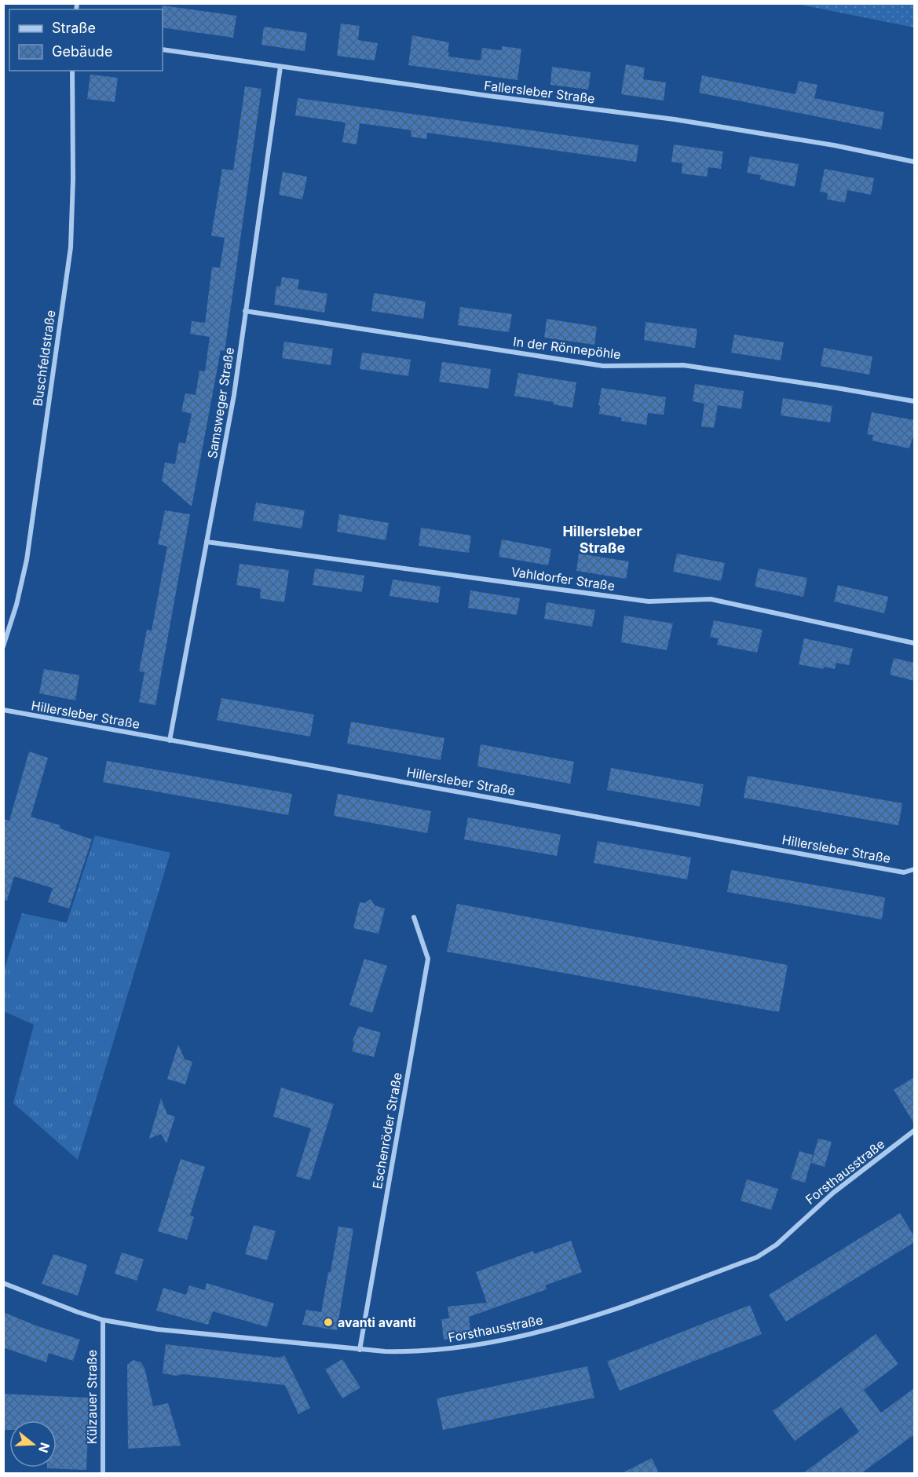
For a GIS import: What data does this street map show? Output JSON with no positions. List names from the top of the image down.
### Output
{
  "streets": {
    "street": [
      "Fallersleber Straße",
      "In der Rönnepöhle",
      "Buschfeldstraße",
      "Samsweger Straße",
      "Vahldorfer Straße",
      "Hillersleber Straße",
      "Eschenröder Straße",
      "Forsthausstraße",
      "Külzauer Straße"
    ]
  },
  "crossings": [
    ["Fallersleber Straße", "Samsweger Straße"],
    ["In der Rönnepöhle", "Samsweger Straße"],
    ["Samsweger Straße", "Vahldorfer Straße"],
    ["Samsweger Straße", "Hillersleber Straße"],
    ["Eschenröder Straße", "Forsthausstraße"],
    ["Forsthausstraße", "Külzauer Straße"]
  ],
  "districts": ["Hillersleber Straße"],
  "places": ["avanti avanti"],
  "legend": ["Straße", "Gebäude"],
  "north": "right"
}
